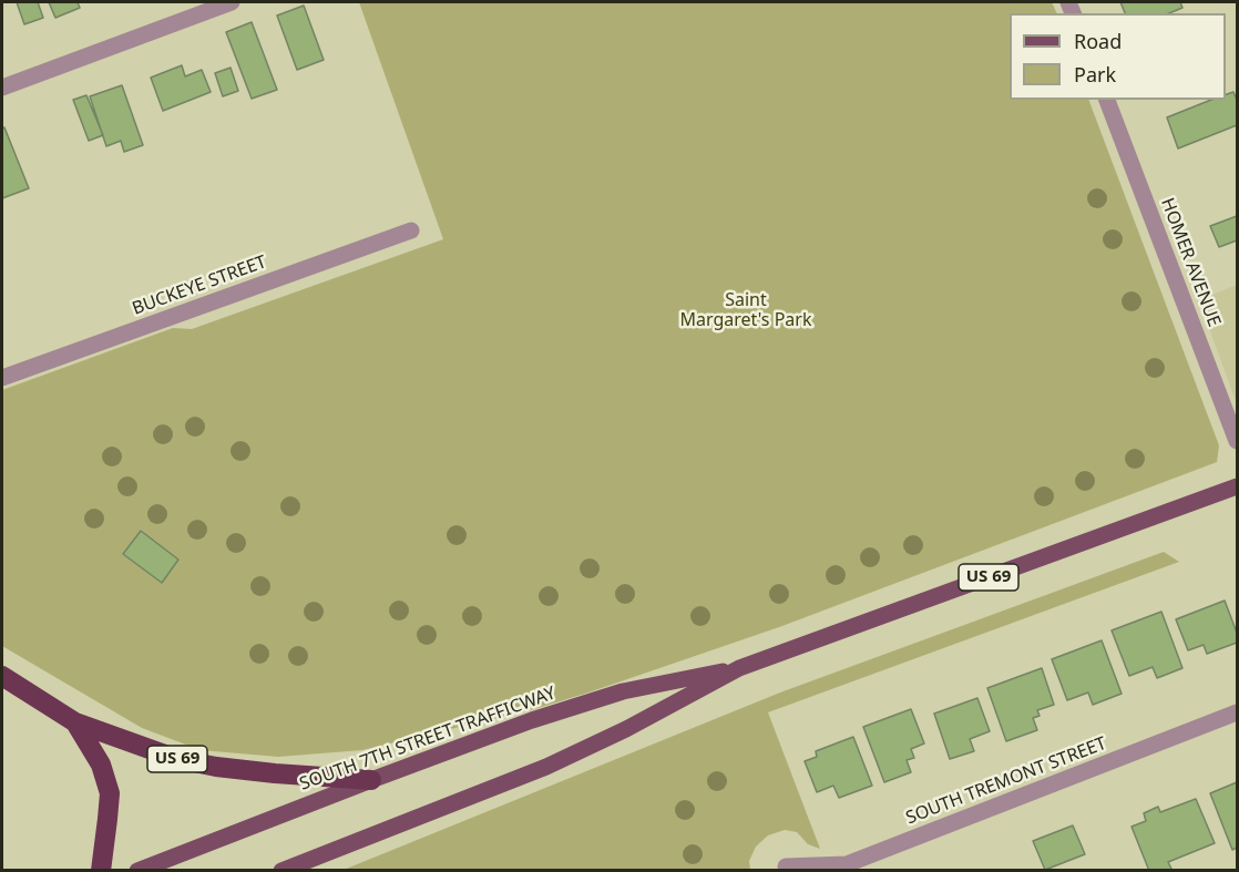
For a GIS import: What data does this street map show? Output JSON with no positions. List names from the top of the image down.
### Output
{
  "streets": {
    "highway": ["US 69"],
    "main road": ["SOUTH 7TH STREET TRAFFICWAY"],
    "street": ["HOMER AVENUE", "BUCKEYE STREET", "SOUTH TREMONT STREET"]
  },
  "crossings": [
    ["US 69", "SOUTH 7TH STREET TRAFFICWAY"]
  ],
  "parks": ["Saint Margaret's Park"],
  "legend": ["Road", "Park"]
}
